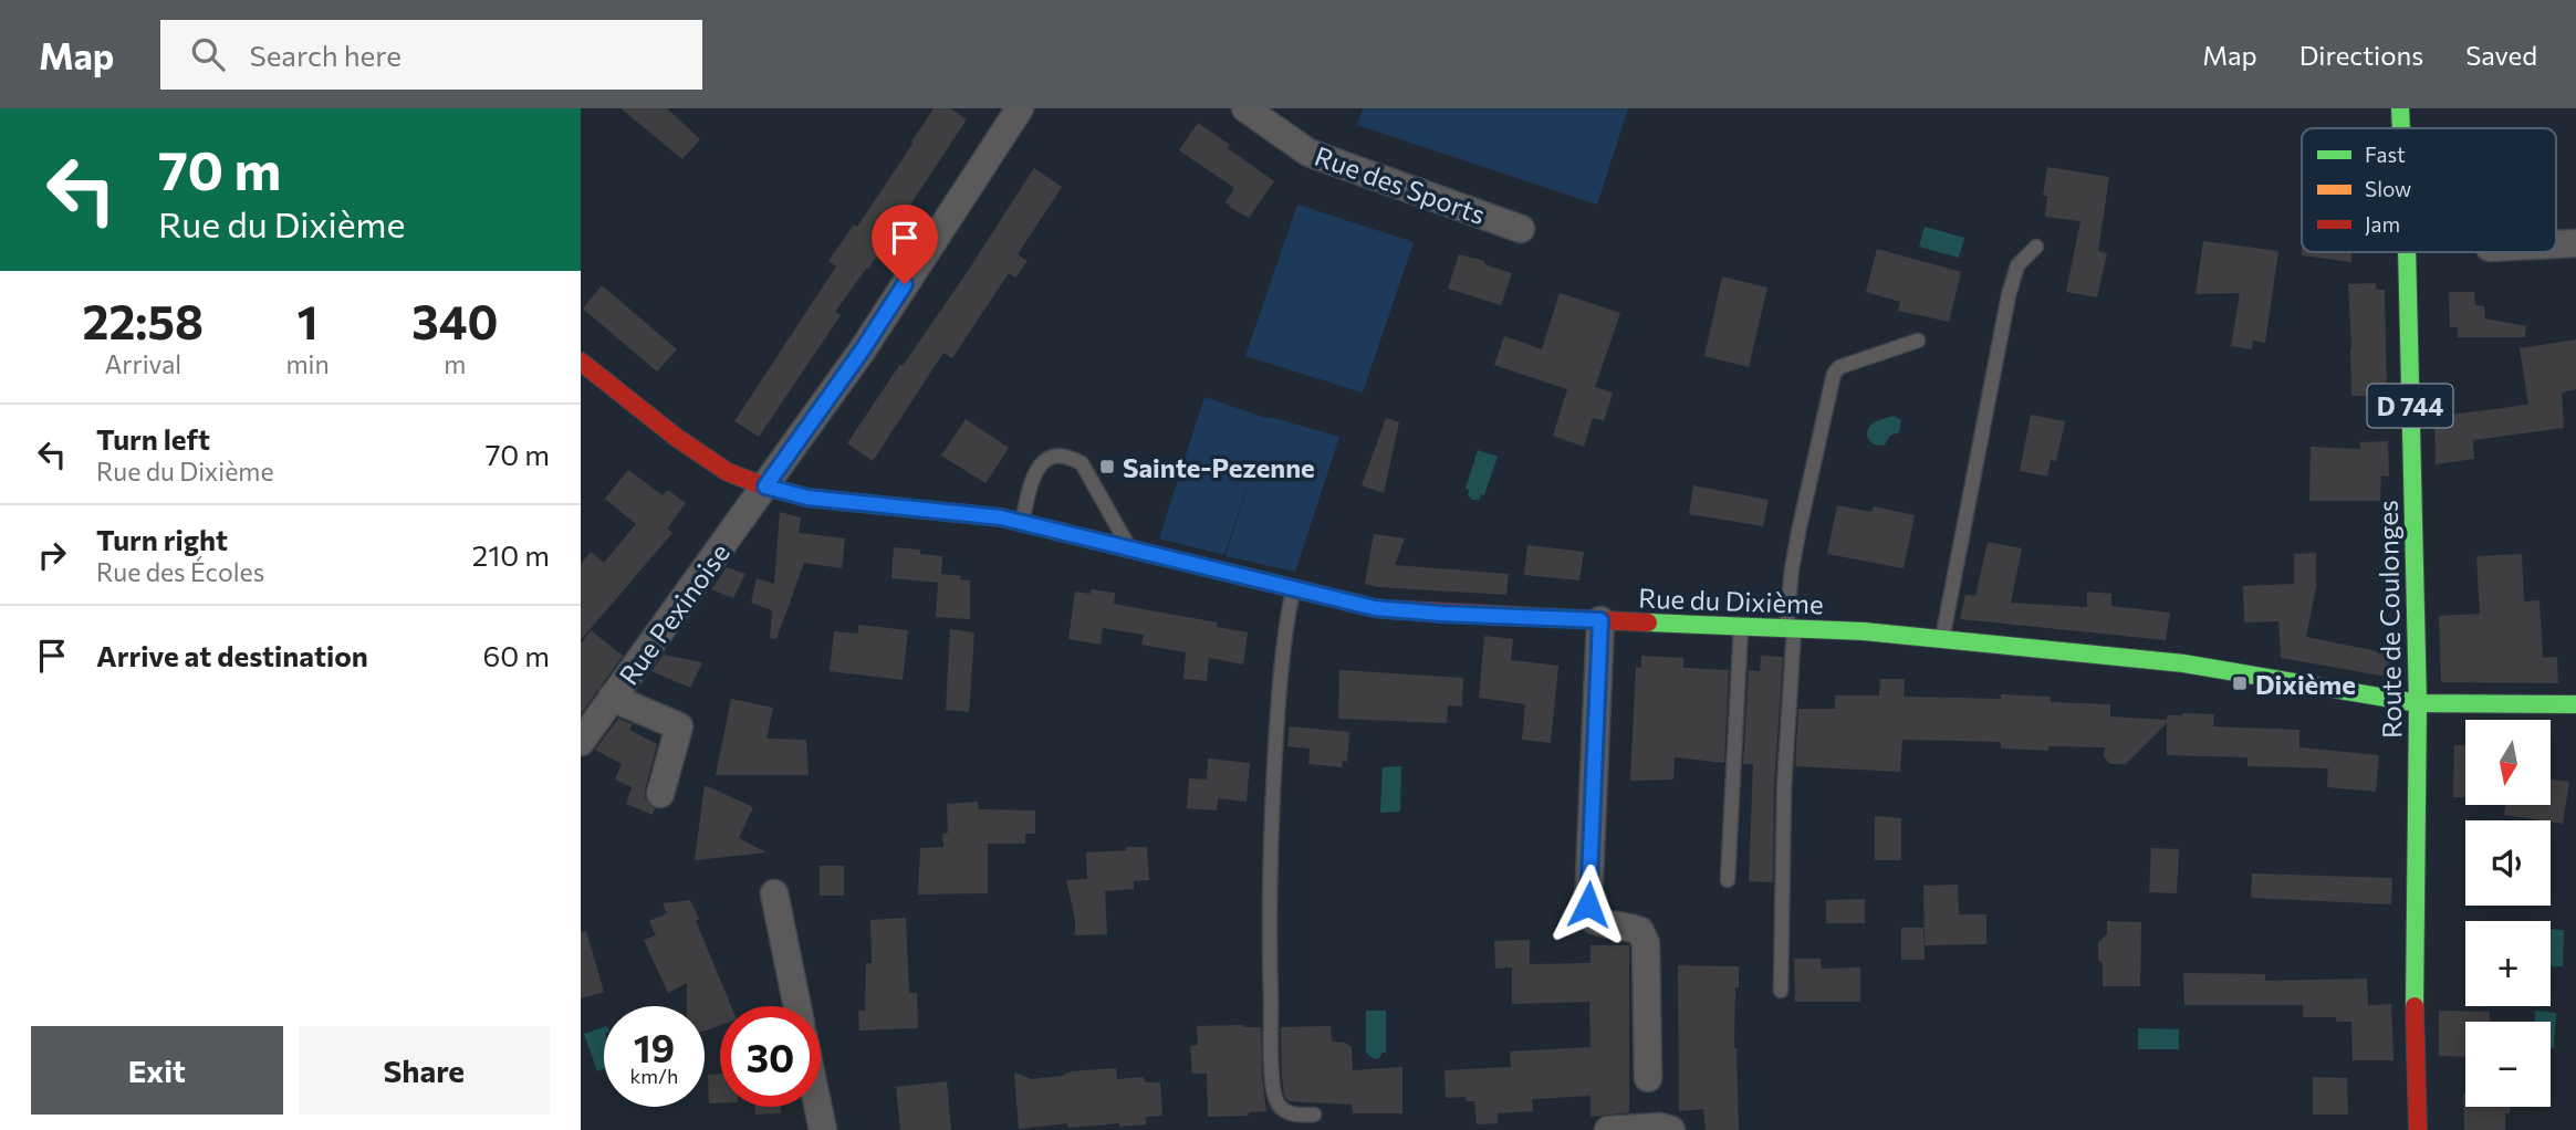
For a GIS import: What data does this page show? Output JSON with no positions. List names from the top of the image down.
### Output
{
  "streets": {
    "street": [
      "Rue des Sports",
      "D 744",
      "Rue du Dixième",
      "Rue Pexinoise",
      "Route de Coulonges"
    ]
  },
  "crossings": [
    ["Rue du Dixième", "Rue Pexinoise"],
    ["Rue du Dixième", "Route de Coulonges"]
  ],
  "places": {
    "transit": ["Sainte-Pezenne", "Dixième"]
  },
  "legend": ["Fast", "Slow", "Jam"],
  "north": "bottom",
  "page": {
    "header": "Map",
    "search": "Search here",
    "nav": ["Map", "Directions", "Saved"],
    "turn": ["70 m", "Rue du Dixième"],
    "eta": [
      "22:58",
      "Arrival",
      "1",
      "min",
      "340",
      "m"
    ],
    "list": [
      {
        "name": "Turn left",
        "note": "Rue du Dixième",
        "value": "70 m"
      },
      {
        "name": "Turn right",
        "note": "Rue des Écoles",
        "value": "210 m"
      },
      {
        "name": "Arrive at destination",
        "value": "60 m"
      }
    ],
    "map_buttons": ["+", "−"],
    "speed": "19 km/h",
    "limit": "30",
    "buttons": ["Exit", "Share"]
  }
}
